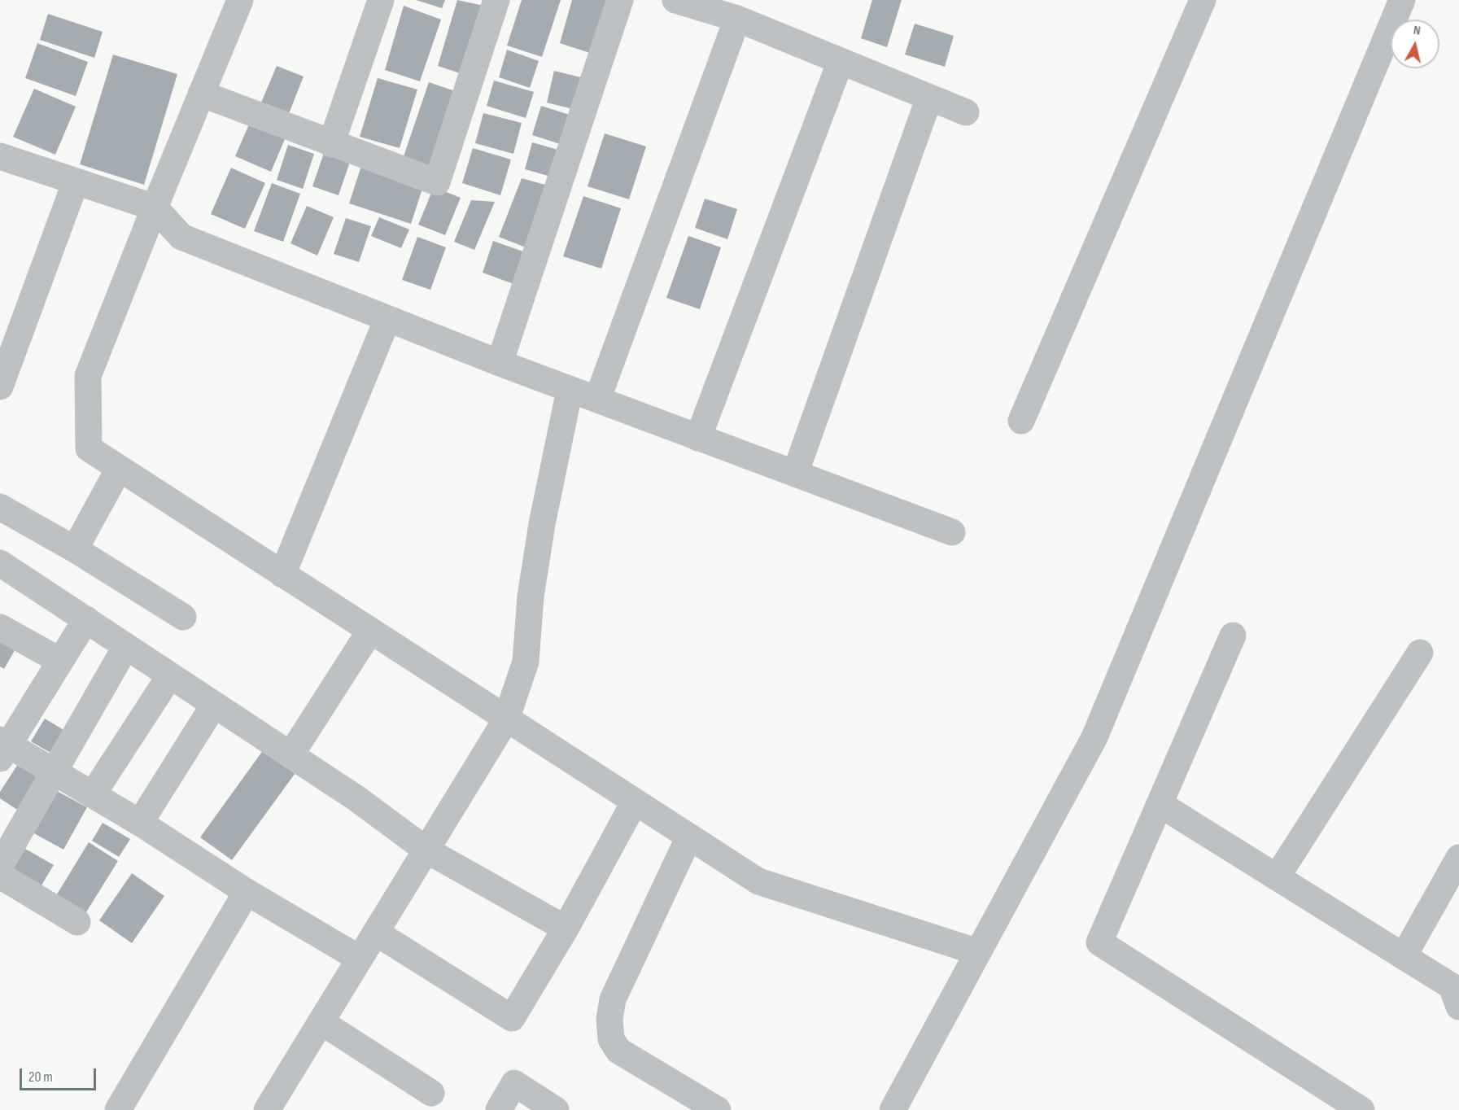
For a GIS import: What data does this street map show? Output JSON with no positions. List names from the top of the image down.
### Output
{
  "scale_bar": "20 m",
  "north": "top"
}
